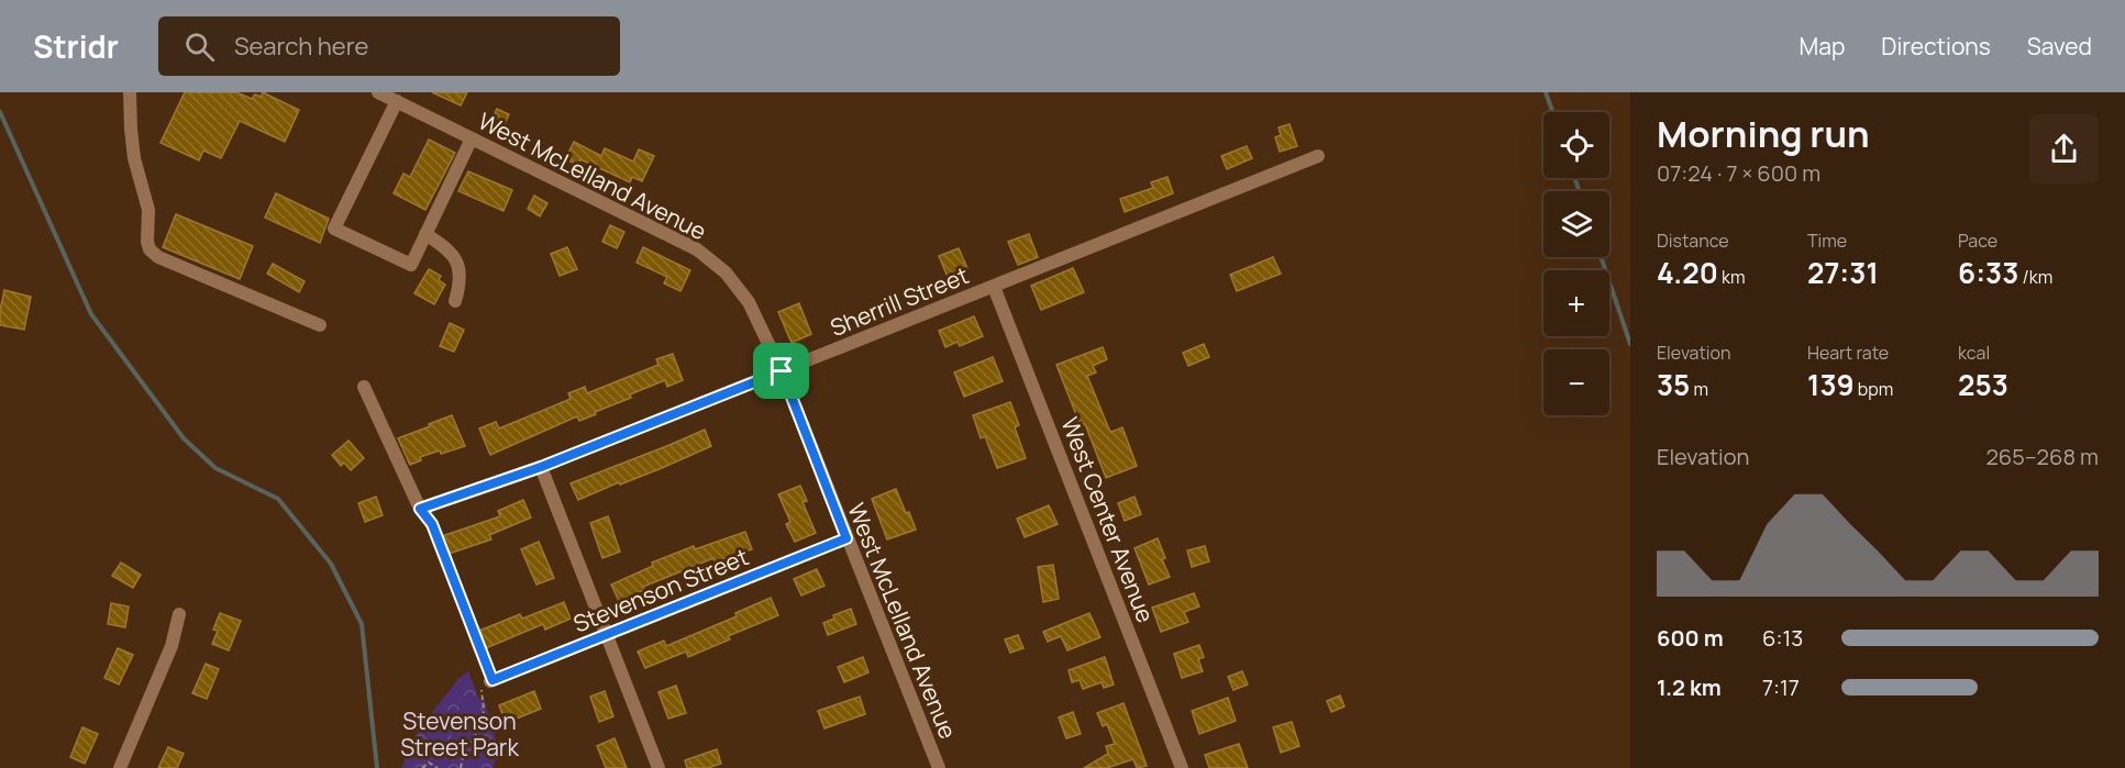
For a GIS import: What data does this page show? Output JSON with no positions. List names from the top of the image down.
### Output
{
  "streets": {
    "street": [
      "West McLelland Avenue",
      "Sherrill Street",
      "West Center Avenue",
      "Stevenson Street"
    ]
  },
  "crossings": [
    ["West McLelland Avenue", "Sherrill Street"],
    ["West McLelland Avenue", "Stevenson Street"],
    ["Sherrill Street", "West Center Avenue"]
  ],
  "parks": ["Stevenson Street Park"],
  "page": {
    "header": "Stridr",
    "search": "Search here",
    "nav": ["Map", "Directions", "Saved"],
    "heading": ["Morning run", "07:24 · 7 × 600 m"],
    "map_buttons": ["+", "−"],
    "stats": [
      ["Distance", "4.20 km"],
      ["Time", "27:31"],
      ["Pace", "6:33 /km"],
      ["Elevation", "35 m"],
      ["Heart rate", "139 bpm"],
      ["kcal", "253"]
    ],
    "chart": ["Elevation", "265–268 m"],
    "list": [
      {
        "name": "600 m",
        "note": "6:13"
      },
      {
        "name": "1.2 km",
        "note": "7:17"
      }
    ]
  }
}
